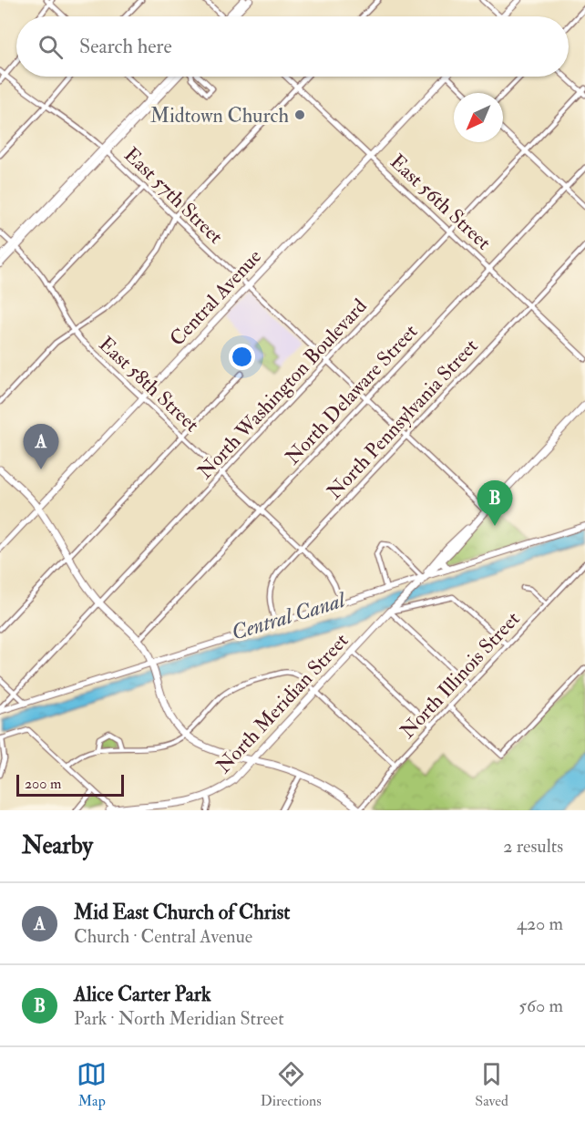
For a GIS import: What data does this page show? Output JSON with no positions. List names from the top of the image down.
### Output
{
  "streets": {
    "main road": ["Central Avenue", "North Meridian Street"],
    "street": [
      "East 57th Street",
      "East 56th Street",
      "East 58th Street",
      "North Washington Boulevard",
      "North Delaware Street",
      "North Pennsylvania Street",
      "North Illinois Street"
    ]
  },
  "crossings": [
    ["East 57th Street", "Central Avenue"],
    ["East 57th Street", "North Washington Boulevard"],
    ["East 57th Street", "North Delaware Street"],
    ["East 57th Street", "North Pennsylvania Street"],
    ["East 57th Street", "North Meridian Street"],
    ["East 56th Street", "Central Avenue"],
    ["East 56th Street", "North Washington Boulevard"],
    ["East 56th Street", "North Delaware Street"],
    ["East 56th Street", "North Pennsylvania Street"],
    ["Central Avenue", "East 58th Street"],
    ["East 58th Street", "North Washington Boulevard"],
    ["East 58th Street", "North Delaware Street"],
    ["East 58th Street", "North Pennsylvania Street"]
  ],
  "water": ["Central Canal"],
  "places": ["Midtown Church"],
  "scale_bar": "200 m",
  "north": "bottom left",
  "page": {
    "search": "Search here",
    "pins": ["A", "B"],
    "scale": "200 m",
    "heading": ["Nearby", "2 results"],
    "list": [
      {
        "mark": "A",
        "name": "Mid East Church of Christ",
        "note": "Church · Central Avenue",
        "value": "420 m"
      },
      {
        "mark": "B",
        "name": "Alice Carter Park",
        "note": "Park · North Meridian Street",
        "value": "560 m"
      }
    ],
    "nav": ["Map", "Directions", "Saved"]
  }
}
